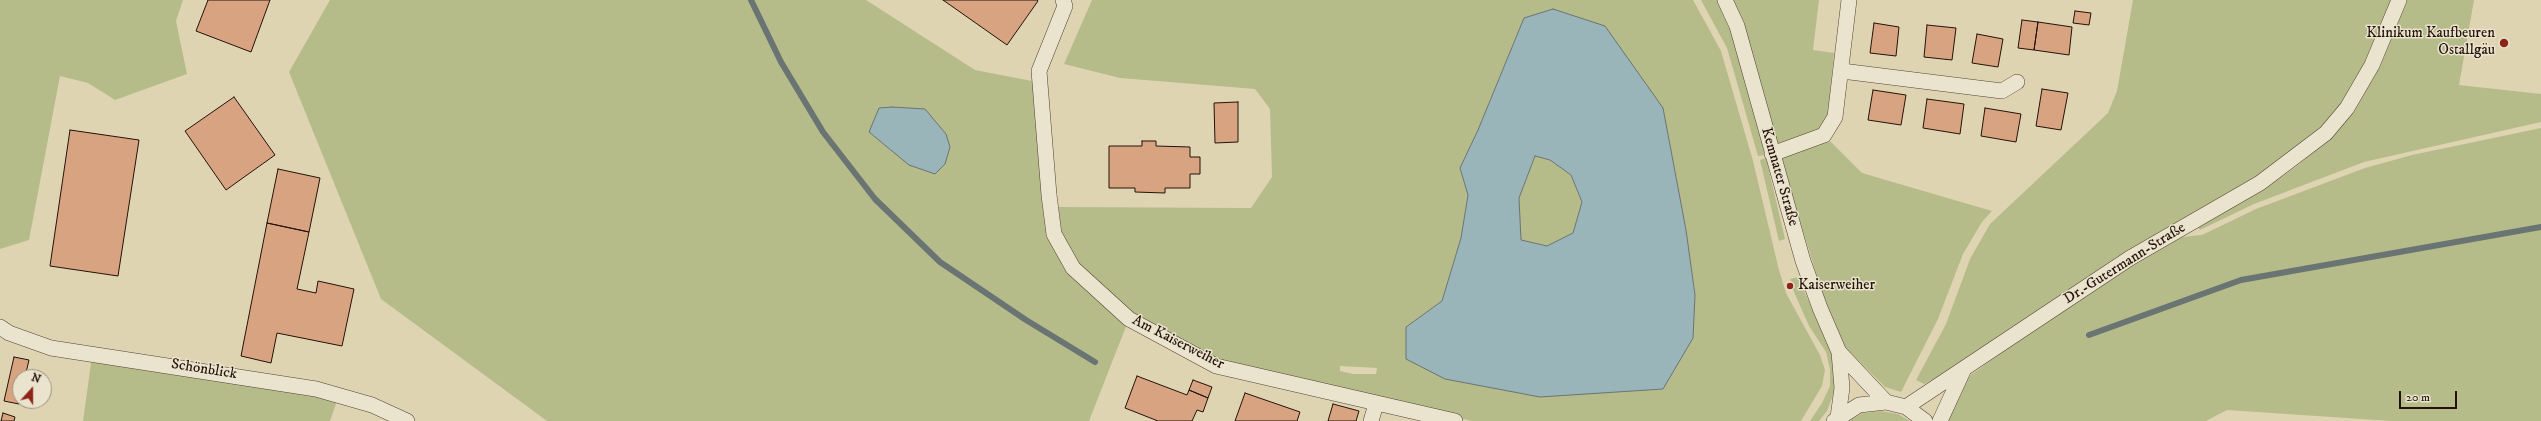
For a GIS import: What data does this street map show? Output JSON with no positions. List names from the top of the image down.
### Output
{
  "streets": {
    "street": [
      "Kemnater Straße",
      "Dr.-Gutermann-Straße",
      "Am Kaiserweiher",
      "Schönblick"
    ]
  },
  "places": ["Klinikum Kaufbeuren Ostallgäu", "Kaiserweiher"],
  "scale_bar": "20 m",
  "north": "top"
}
